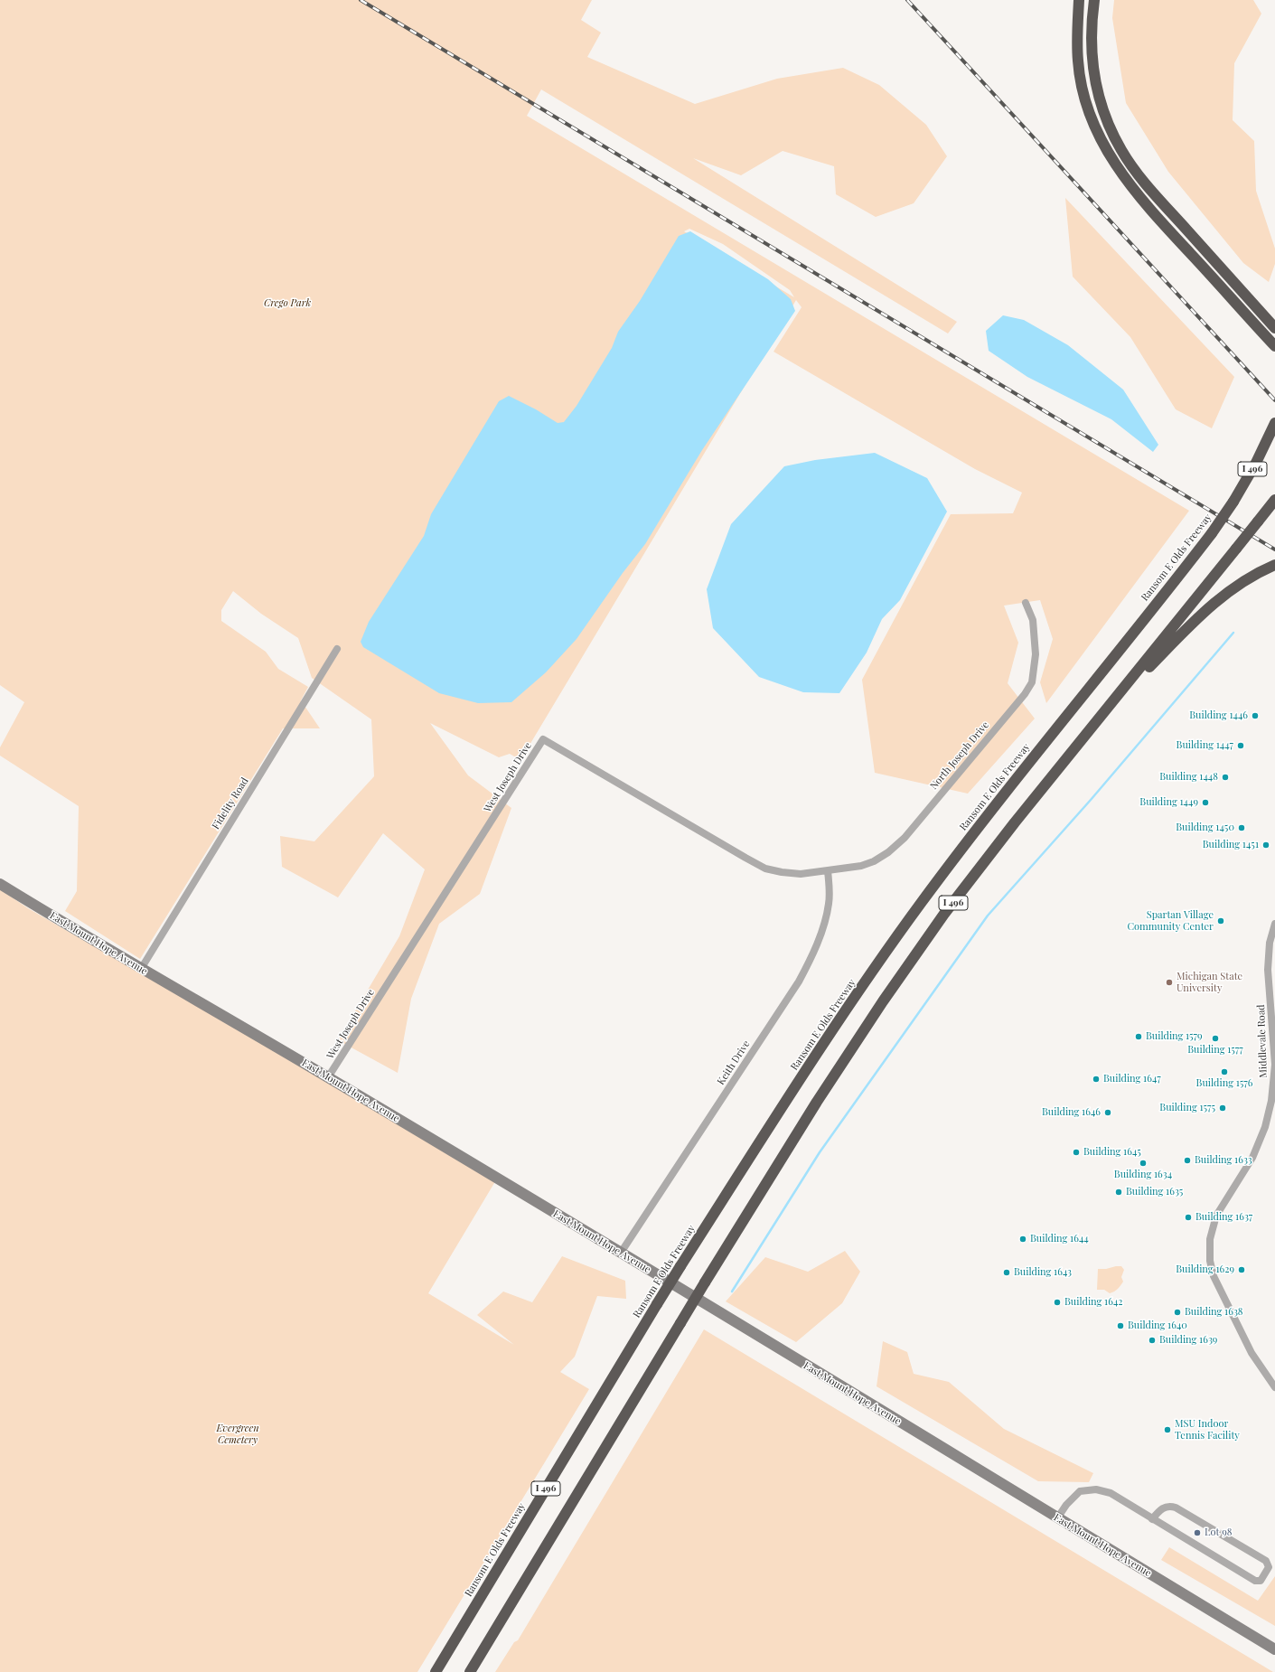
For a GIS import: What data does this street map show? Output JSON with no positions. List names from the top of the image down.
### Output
{
  "streets": {
    "highway": ["I 496", "Ransom E Olds Freeway"],
    "street": [
      "North Joseph Drive",
      "West Joseph Drive",
      "Fidelity Road",
      "East Mount Hope Avenue",
      "Middlevale Road",
      "Keith Drive"
    ]
  },
  "crossings": [
    ["North Joseph Drive", "West Joseph Drive"],
    ["North Joseph Drive", "Keith Drive"],
    ["West Joseph Drive", "East Mount Hope Avenue"],
    ["West Joseph Drive", "Keith Drive"],
    ["Fidelity Road", "East Mount Hope Avenue"],
    ["East Mount Hope Avenue", "Keith Drive"]
  ],
  "parks": ["Crego Park", "Evergreen Cemetery"],
  "places": [
    "Building 1446",
    "Building 1447",
    "Building 1448",
    "Building 1449",
    "Building 1450",
    "Building 1451",
    "Spartan Village Community Center",
    "Michigan State University",
    "Building 1579",
    "Building 1577",
    "Building 1576",
    "Building 1647",
    "Building 1575",
    "Building 1646",
    "Building 1645",
    "Building 1633",
    "Building 1634",
    "Building 1635",
    "Building 1637",
    "Building 1644",
    "Building 1629",
    "Building 1643",
    "Building 1642",
    "Building 1638",
    "Building 1640",
    "Building 1639",
    "MSU Indoor Tennis Facility",
    "Lot 98"
  ]
}
